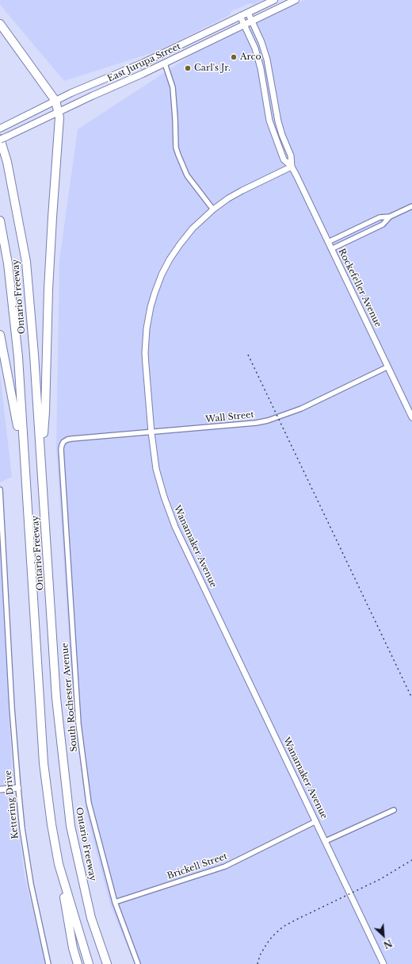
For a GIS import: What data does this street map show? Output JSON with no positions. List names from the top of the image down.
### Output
{
  "streets": {
    "highway": ["Ontario Freeway"],
    "main road": ["East Jurupa Street"],
    "street": [
      "Rockefeller Avenue",
      "Wall Street",
      "Wanamaker Avenue",
      "South Rochester Avenue",
      "Kettering Drive",
      "Brickell Street"
    ]
  },
  "crossings": [
    ["East Jurupa Street", "Rockefeller Avenue"],
    ["East Jurupa Street", "Ontario Freeway"],
    ["Rockefeller Avenue", "Wall Street"],
    ["Rockefeller Avenue", "Wanamaker Avenue"],
    ["Wall Street", "Wanamaker Avenue"],
    ["Wall Street", "South Rochester Avenue"],
    ["Wanamaker Avenue", "Brickell Street"],
    ["South Rochester Avenue", "Brickell Street"]
  ],
  "places": ["Arco", "Carl's Jr."],
  "north": "bottom right"
}
